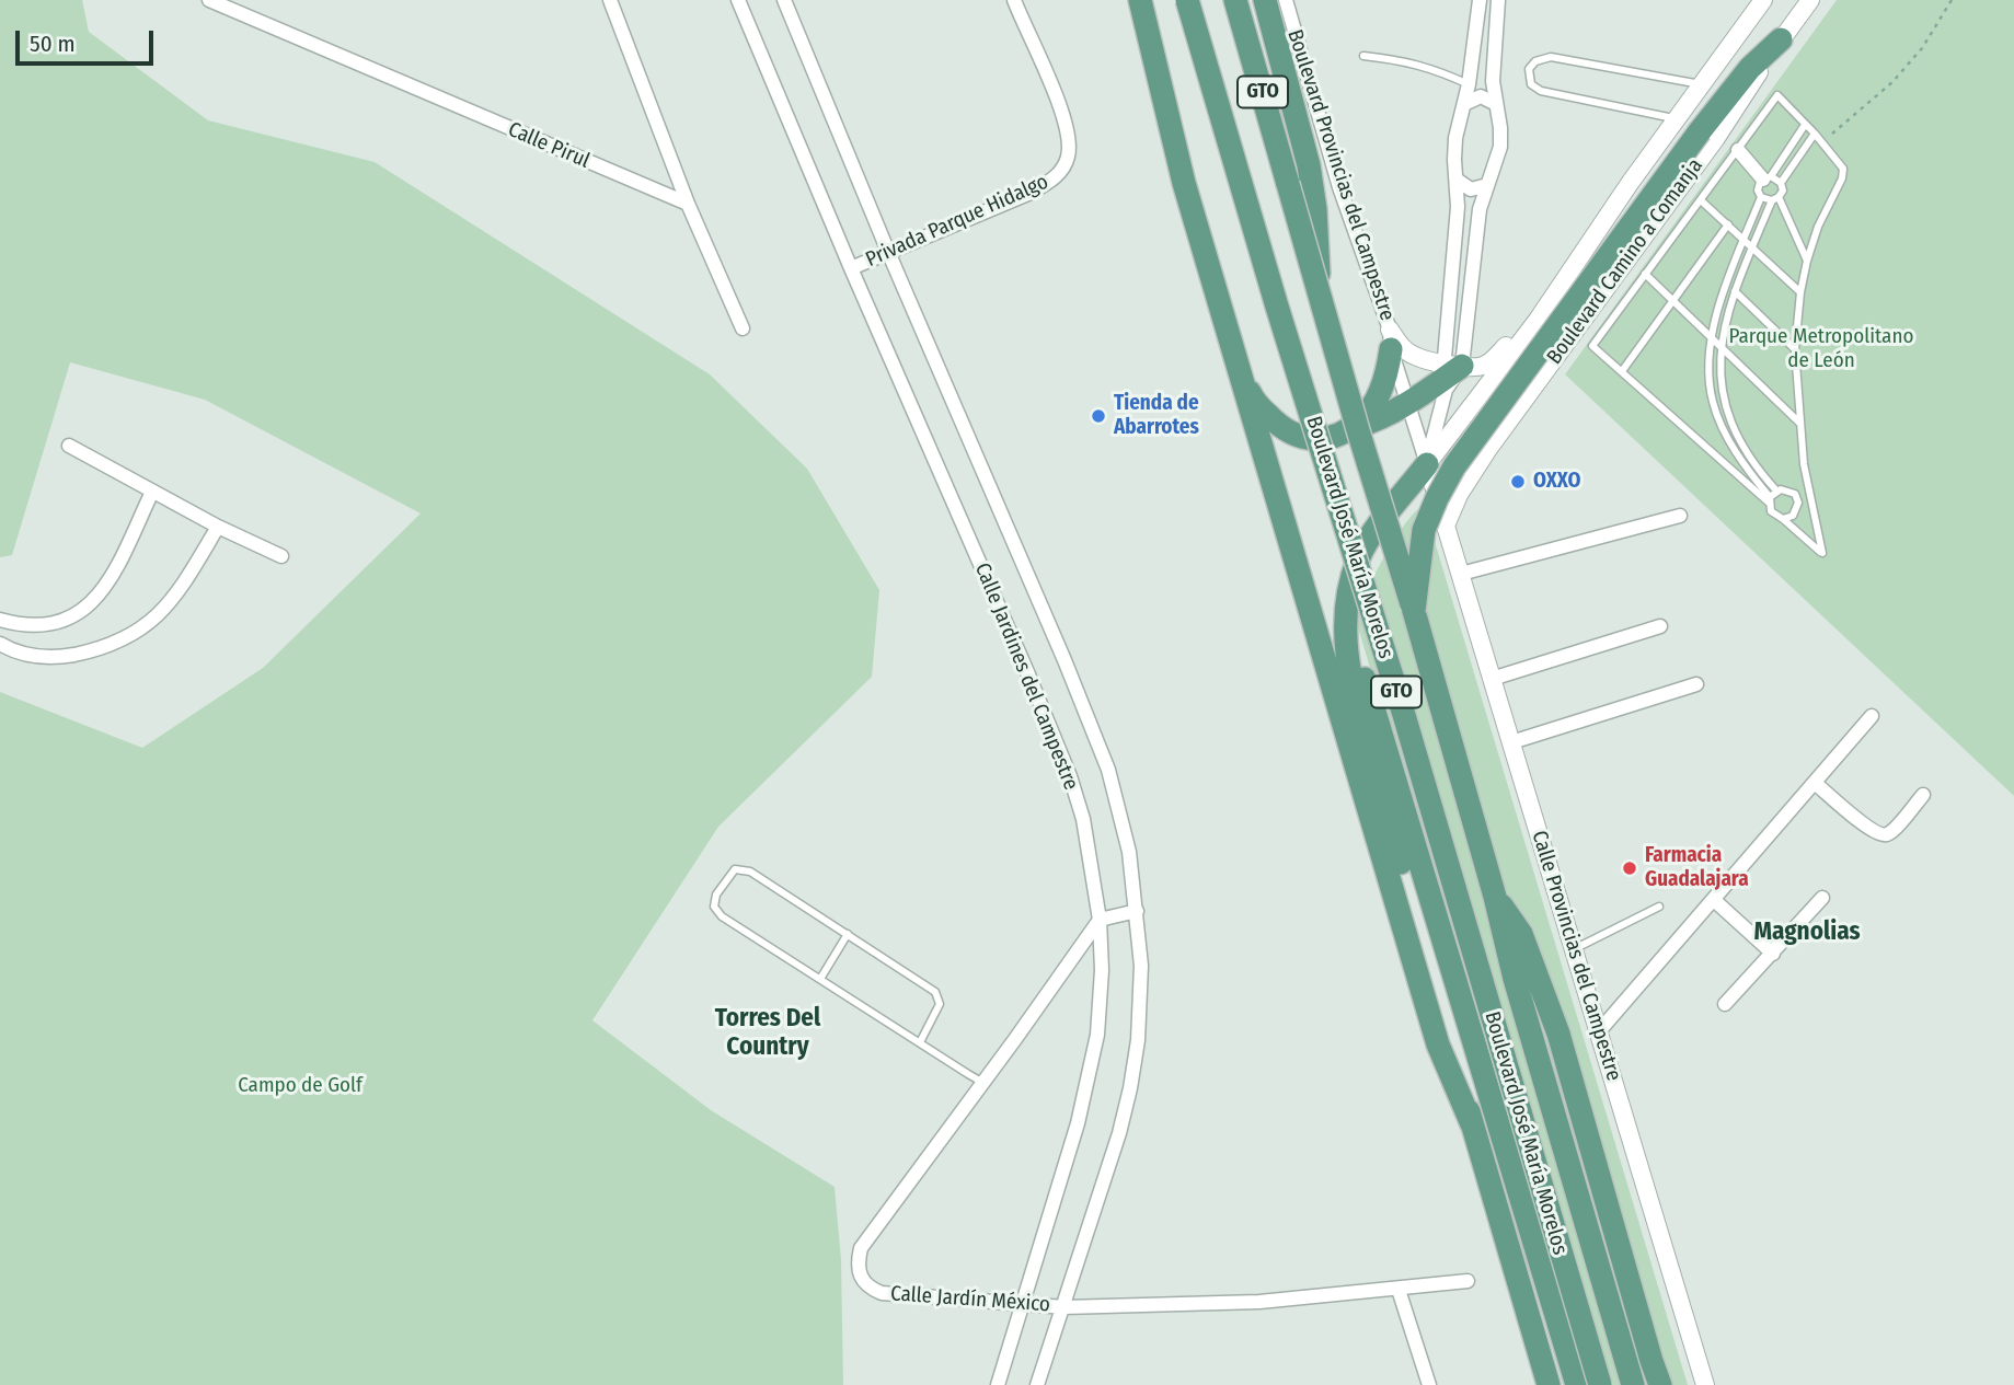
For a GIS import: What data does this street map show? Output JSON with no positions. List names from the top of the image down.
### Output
{
  "streets": {
    "main road": ["GTO", "Boulevard José María Morelos"],
    "street": [
      "Calle Pirul",
      "Boulevard Provincias del Campestre",
      "Privada Parque Hidalgo",
      "Boulevard Camino a Comanja",
      "Calle Jardines del Campestre",
      "Calle Provincias del Campestre",
      "Calle Jardín México"
    ]
  },
  "crossings": [
    ["Boulevard Provincias del Campestre", "Boulevard Camino a Comanja"],
    ["Boulevard Provincias del Campestre", "Calle Provincias del Campestre"],
    ["Privada Parque Hidalgo", "Calle Jardines del Campestre"],
    ["Boulevard Camino a Comanja", "Calle Provincias del Campestre"],
    ["Calle Jardines del Campestre", "Calle Jardín México"]
  ],
  "districts": ["Magnolias", "Torres Del Country"],
  "parks": ["Parque Metropolitano de León", "Campo de Golf"],
  "places": ["Tienda de Abarrotes", "OXXO", "Farmacia Guadalajara"],
  "scale_bar": "50 m"
}
